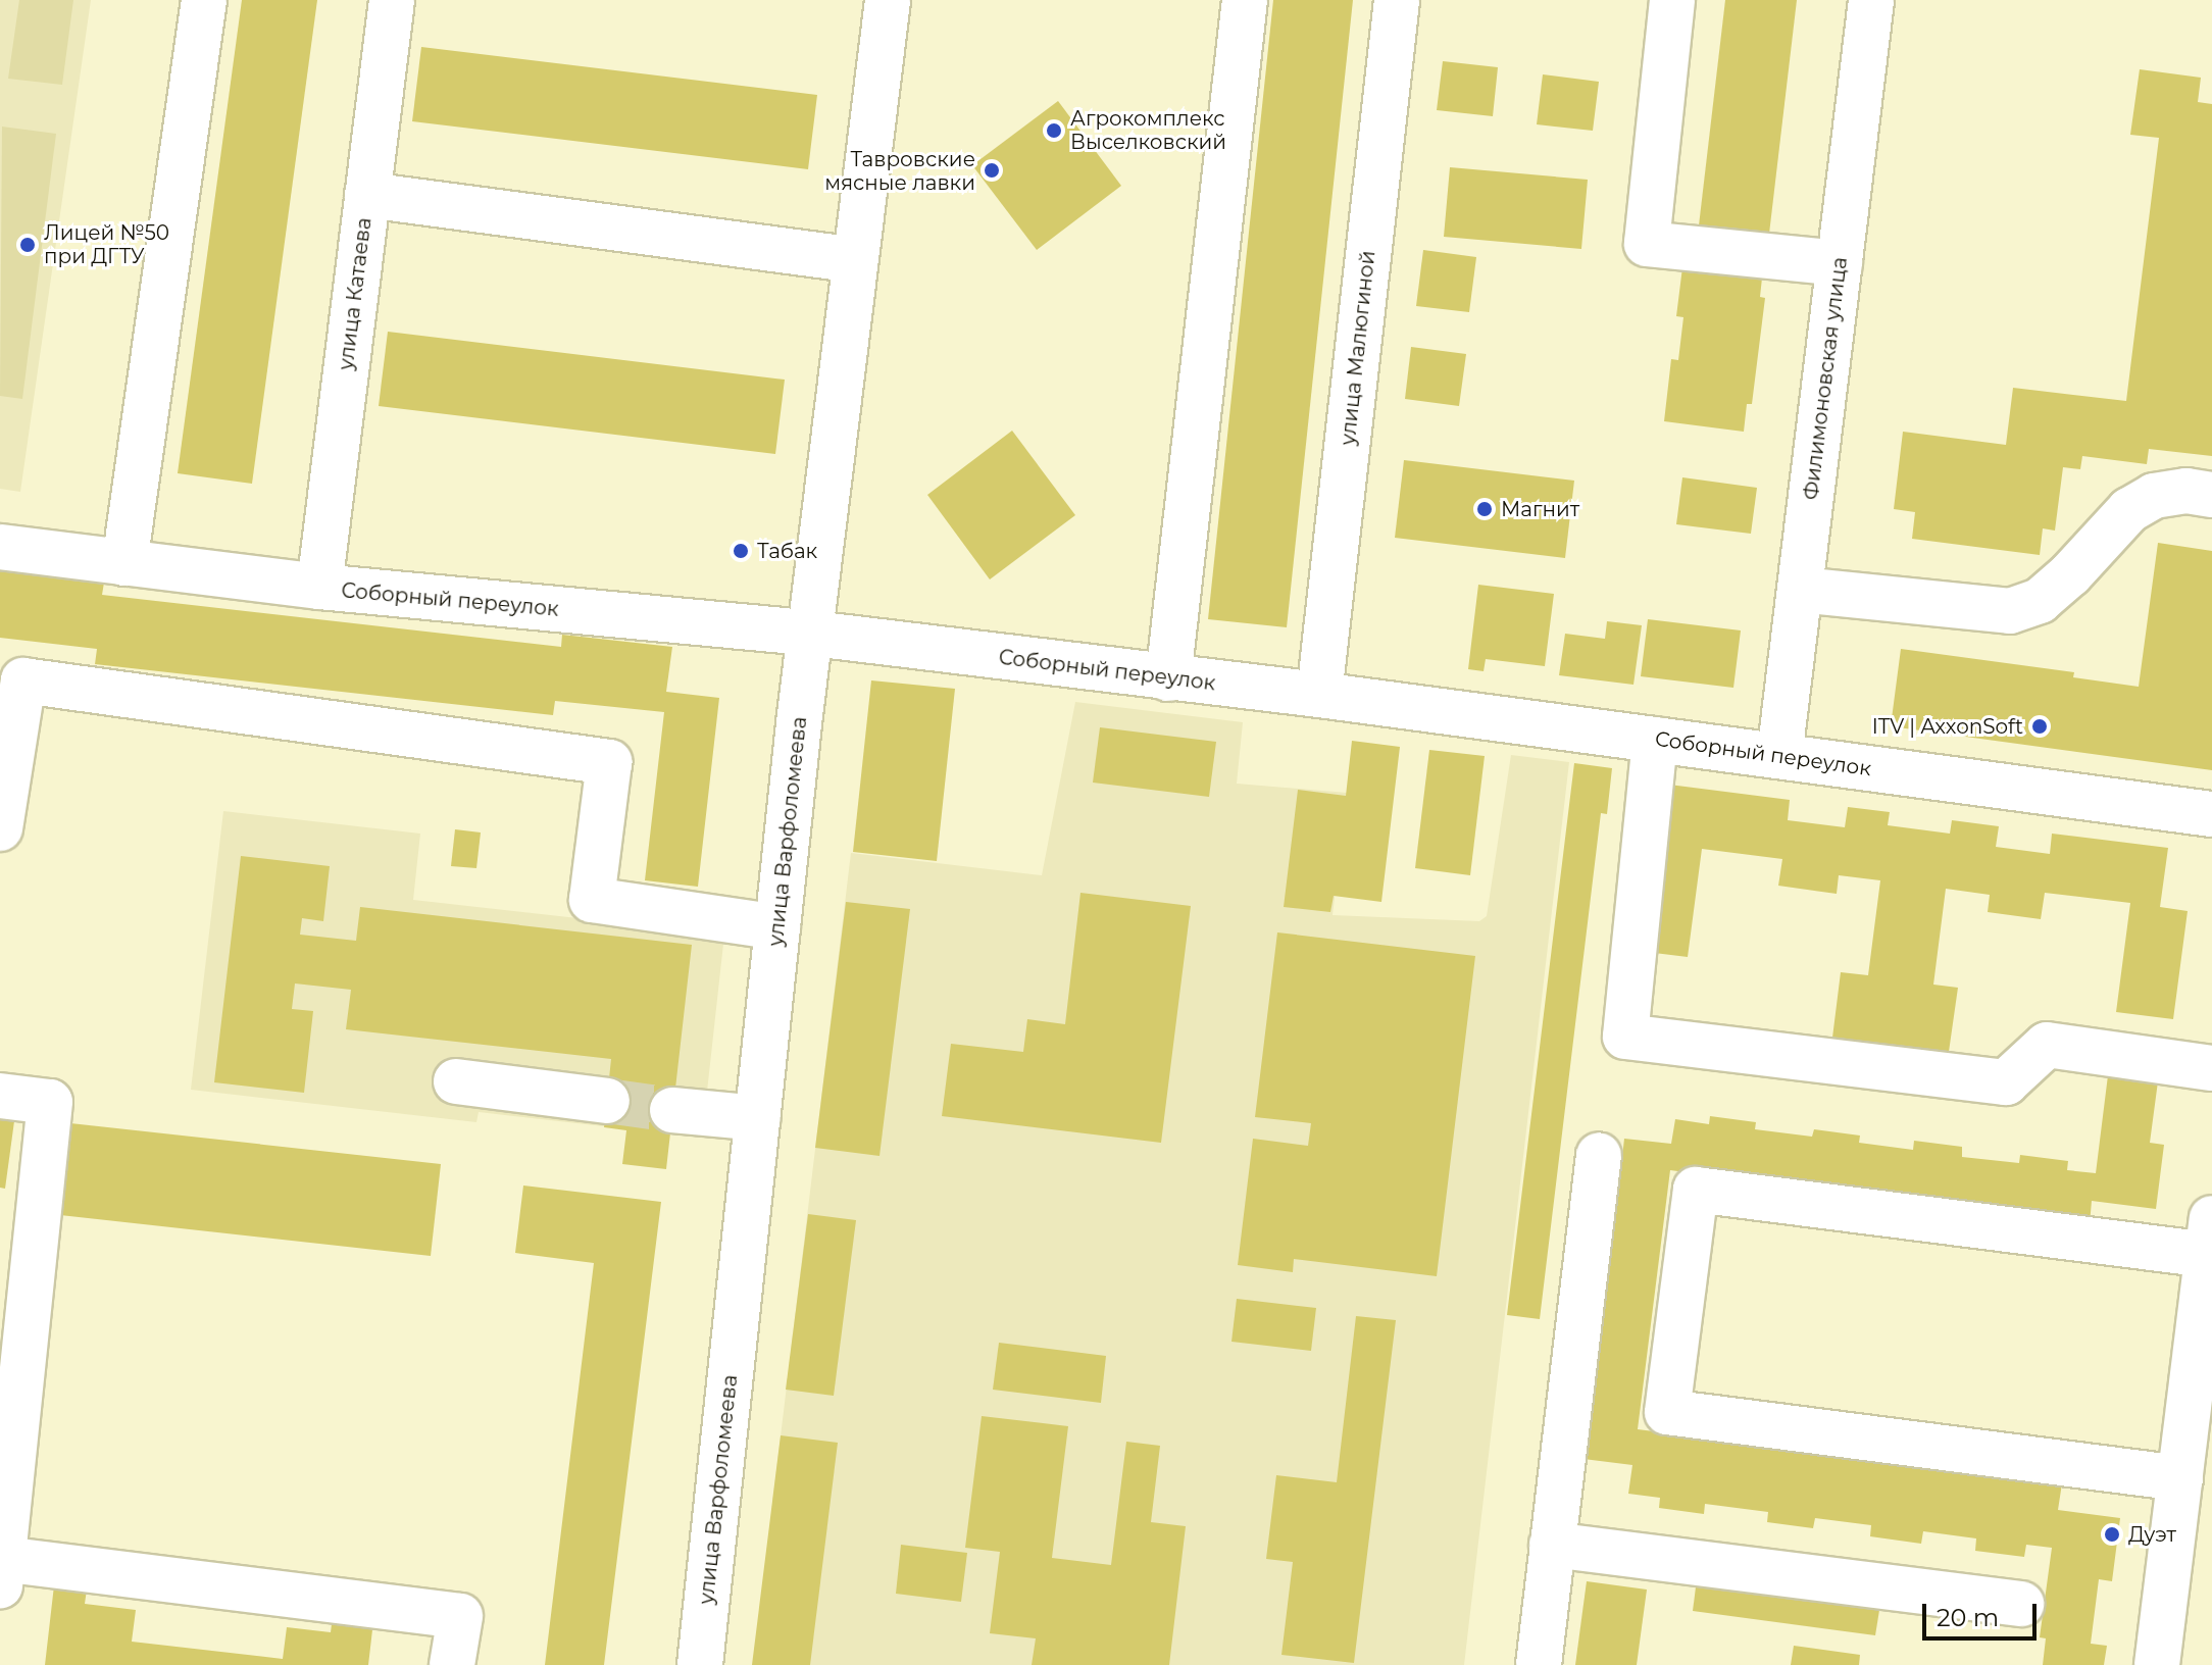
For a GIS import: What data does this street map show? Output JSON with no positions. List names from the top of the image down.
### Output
{
  "streets": {
    "street": [
      "улица Катаева",
      "улица Малюгиной",
      "Филимоновская улица",
      "Соборный переулок",
      "улица Варфоломеева"
    ]
  },
  "crossings": [
    ["улица Катаева", "Соборный переулок"],
    ["улица Малюгиной", "Соборный переулок"],
    ["Филимоновская улица", "Соборный переулок"],
    ["Соборный переулок", "улица Варфоломеева"]
  ],
  "places": [
    "Агрокомплекс Выселковский",
    "Тавровские мясные лавки",
    "Лицей №50 при ДГТУ",
    "Магнит",
    "Табак",
    "ITV | AxxonSoft",
    "Дуэт"
  ],
  "scale_bar": "20 m"
}
